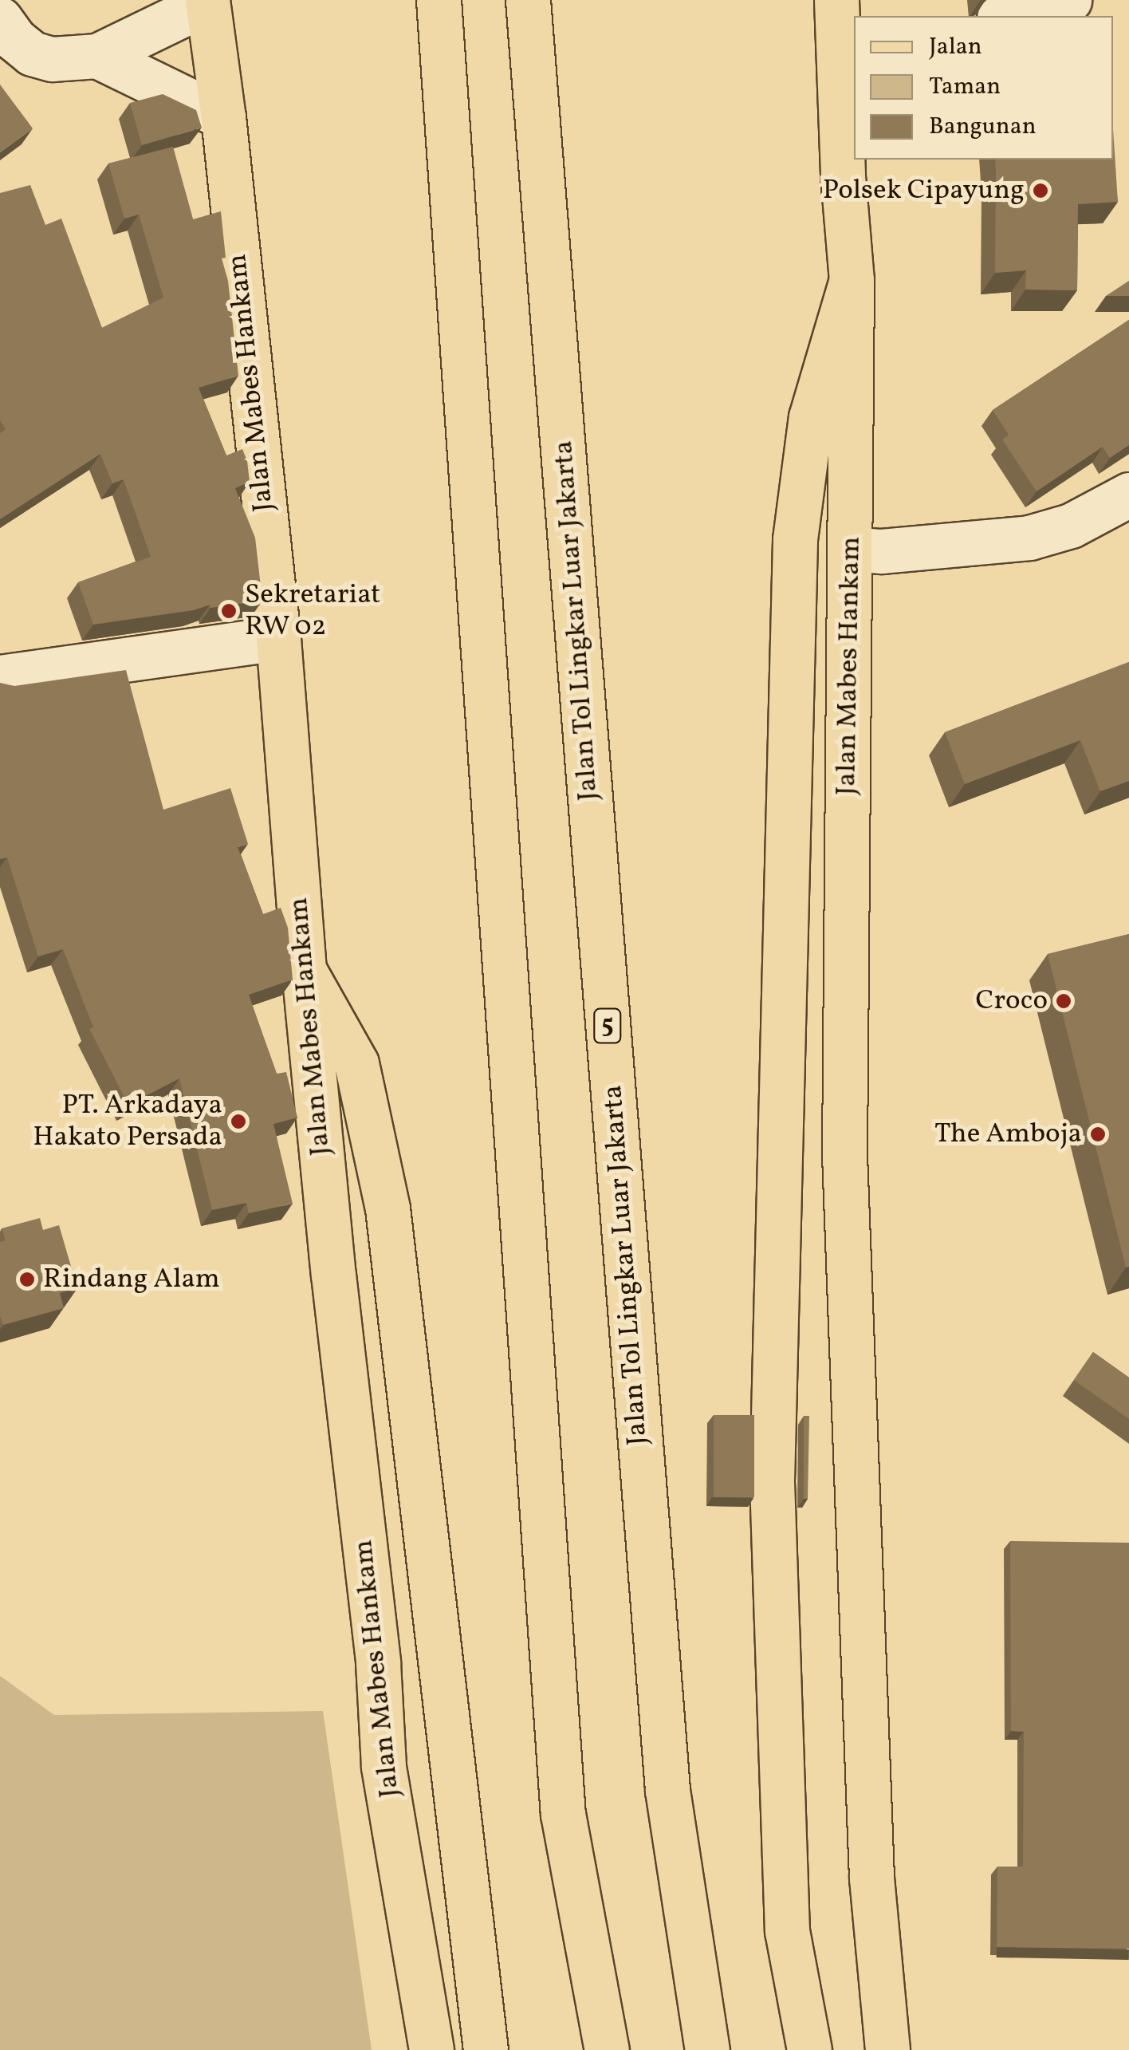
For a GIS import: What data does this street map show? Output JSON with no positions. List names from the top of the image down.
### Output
{
  "streets": {
    "main road": ["Jalan Mabes Hankam", "Jalan Tol Lingkar Luar Jakarta", "5"]
  },
  "places": [
    "Polsek Cipayung",
    "Sekretariat RW 02",
    "Croco",
    "PT. Arkadaya Hakato Persada",
    "The Amboja",
    "Rindang Alam"
  ],
  "legend": ["Jalan", "Taman", "Bangunan"]
}
